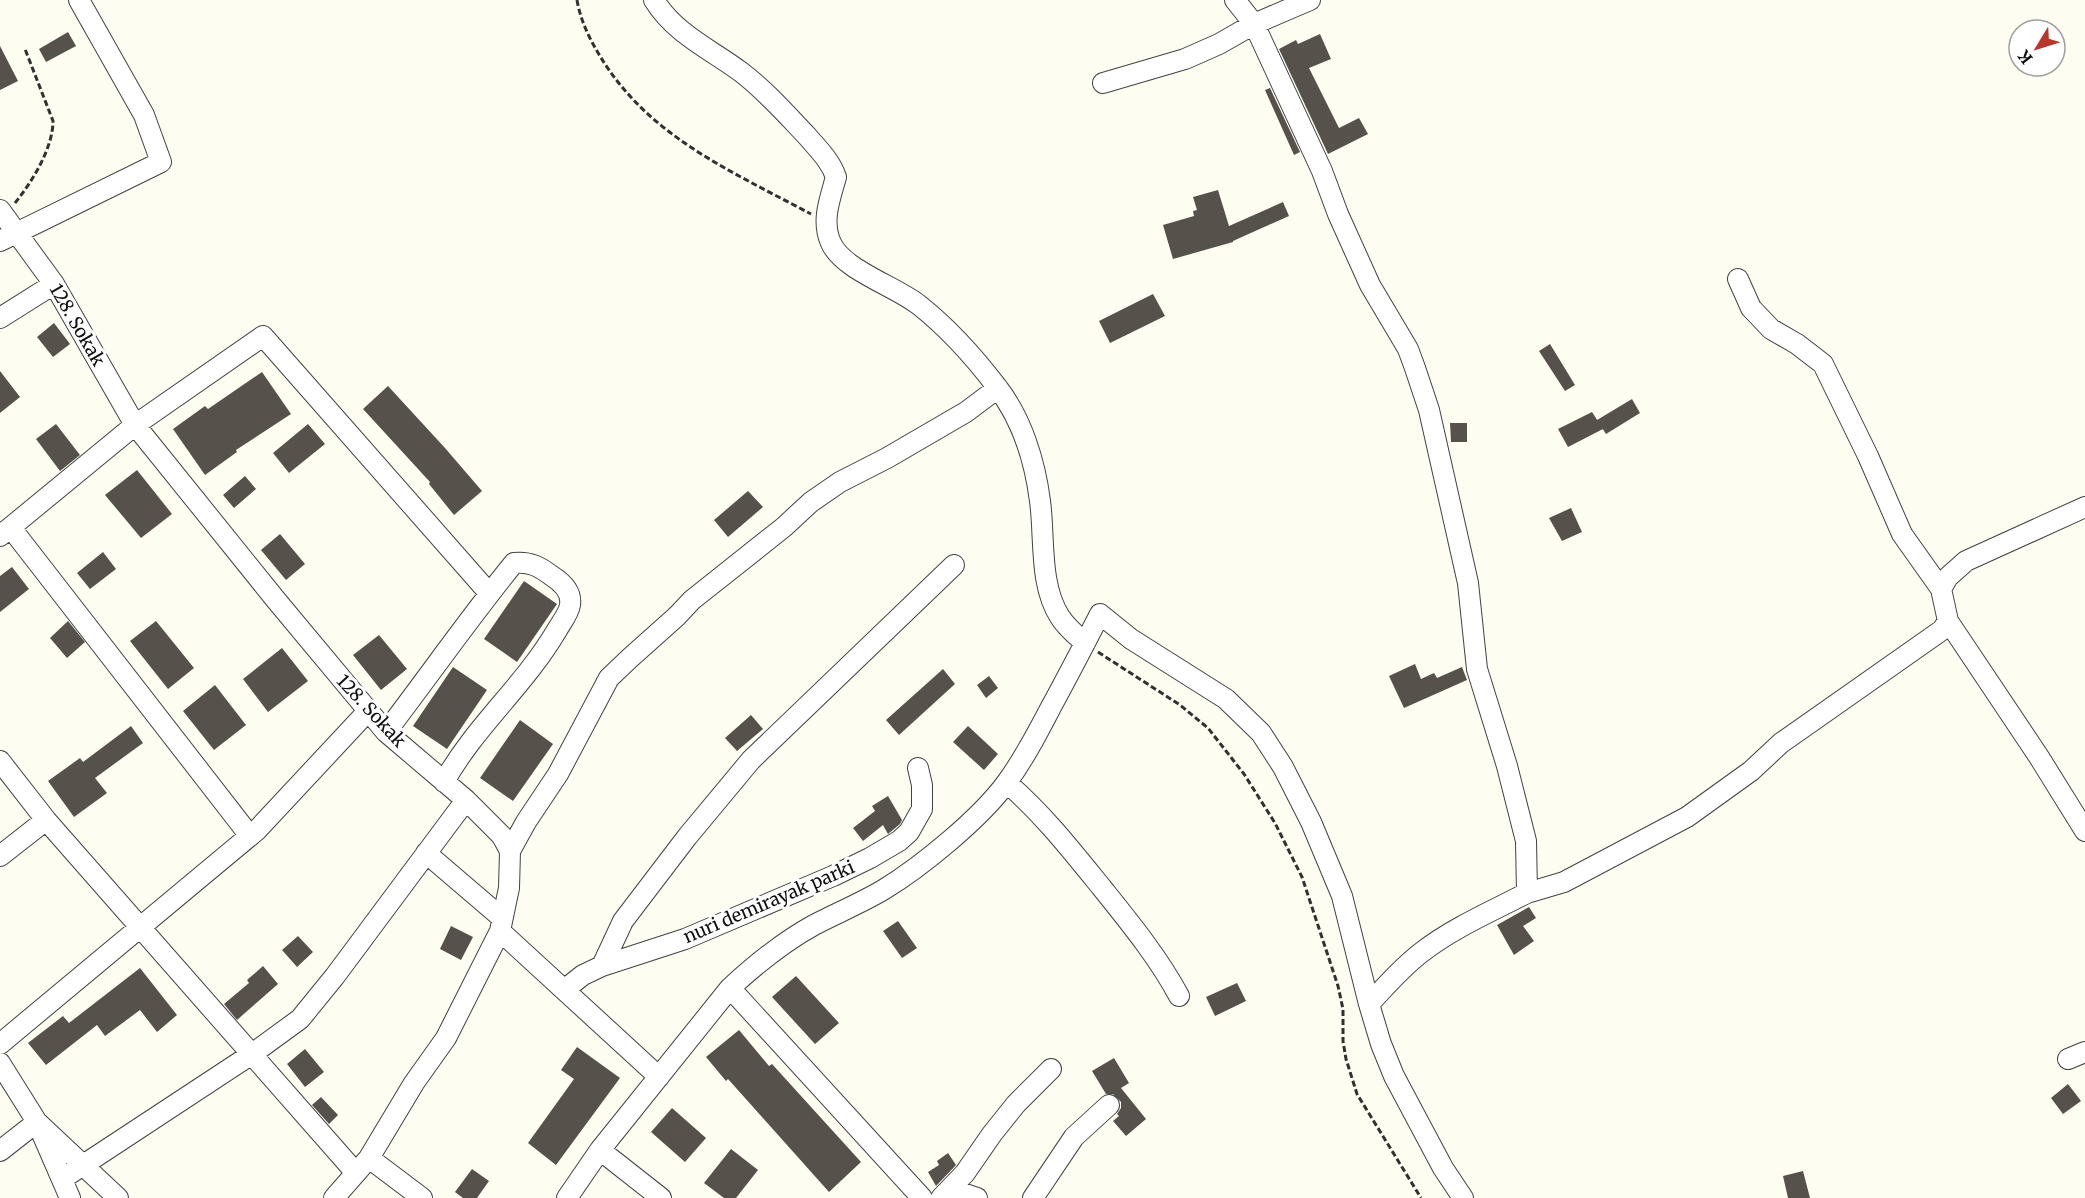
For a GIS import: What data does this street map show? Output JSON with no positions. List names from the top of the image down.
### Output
{
  "streets": {
    "street": ["128. Sokak", "nuri demirayak parki"]
  },
  "north": "bottom left"
}
